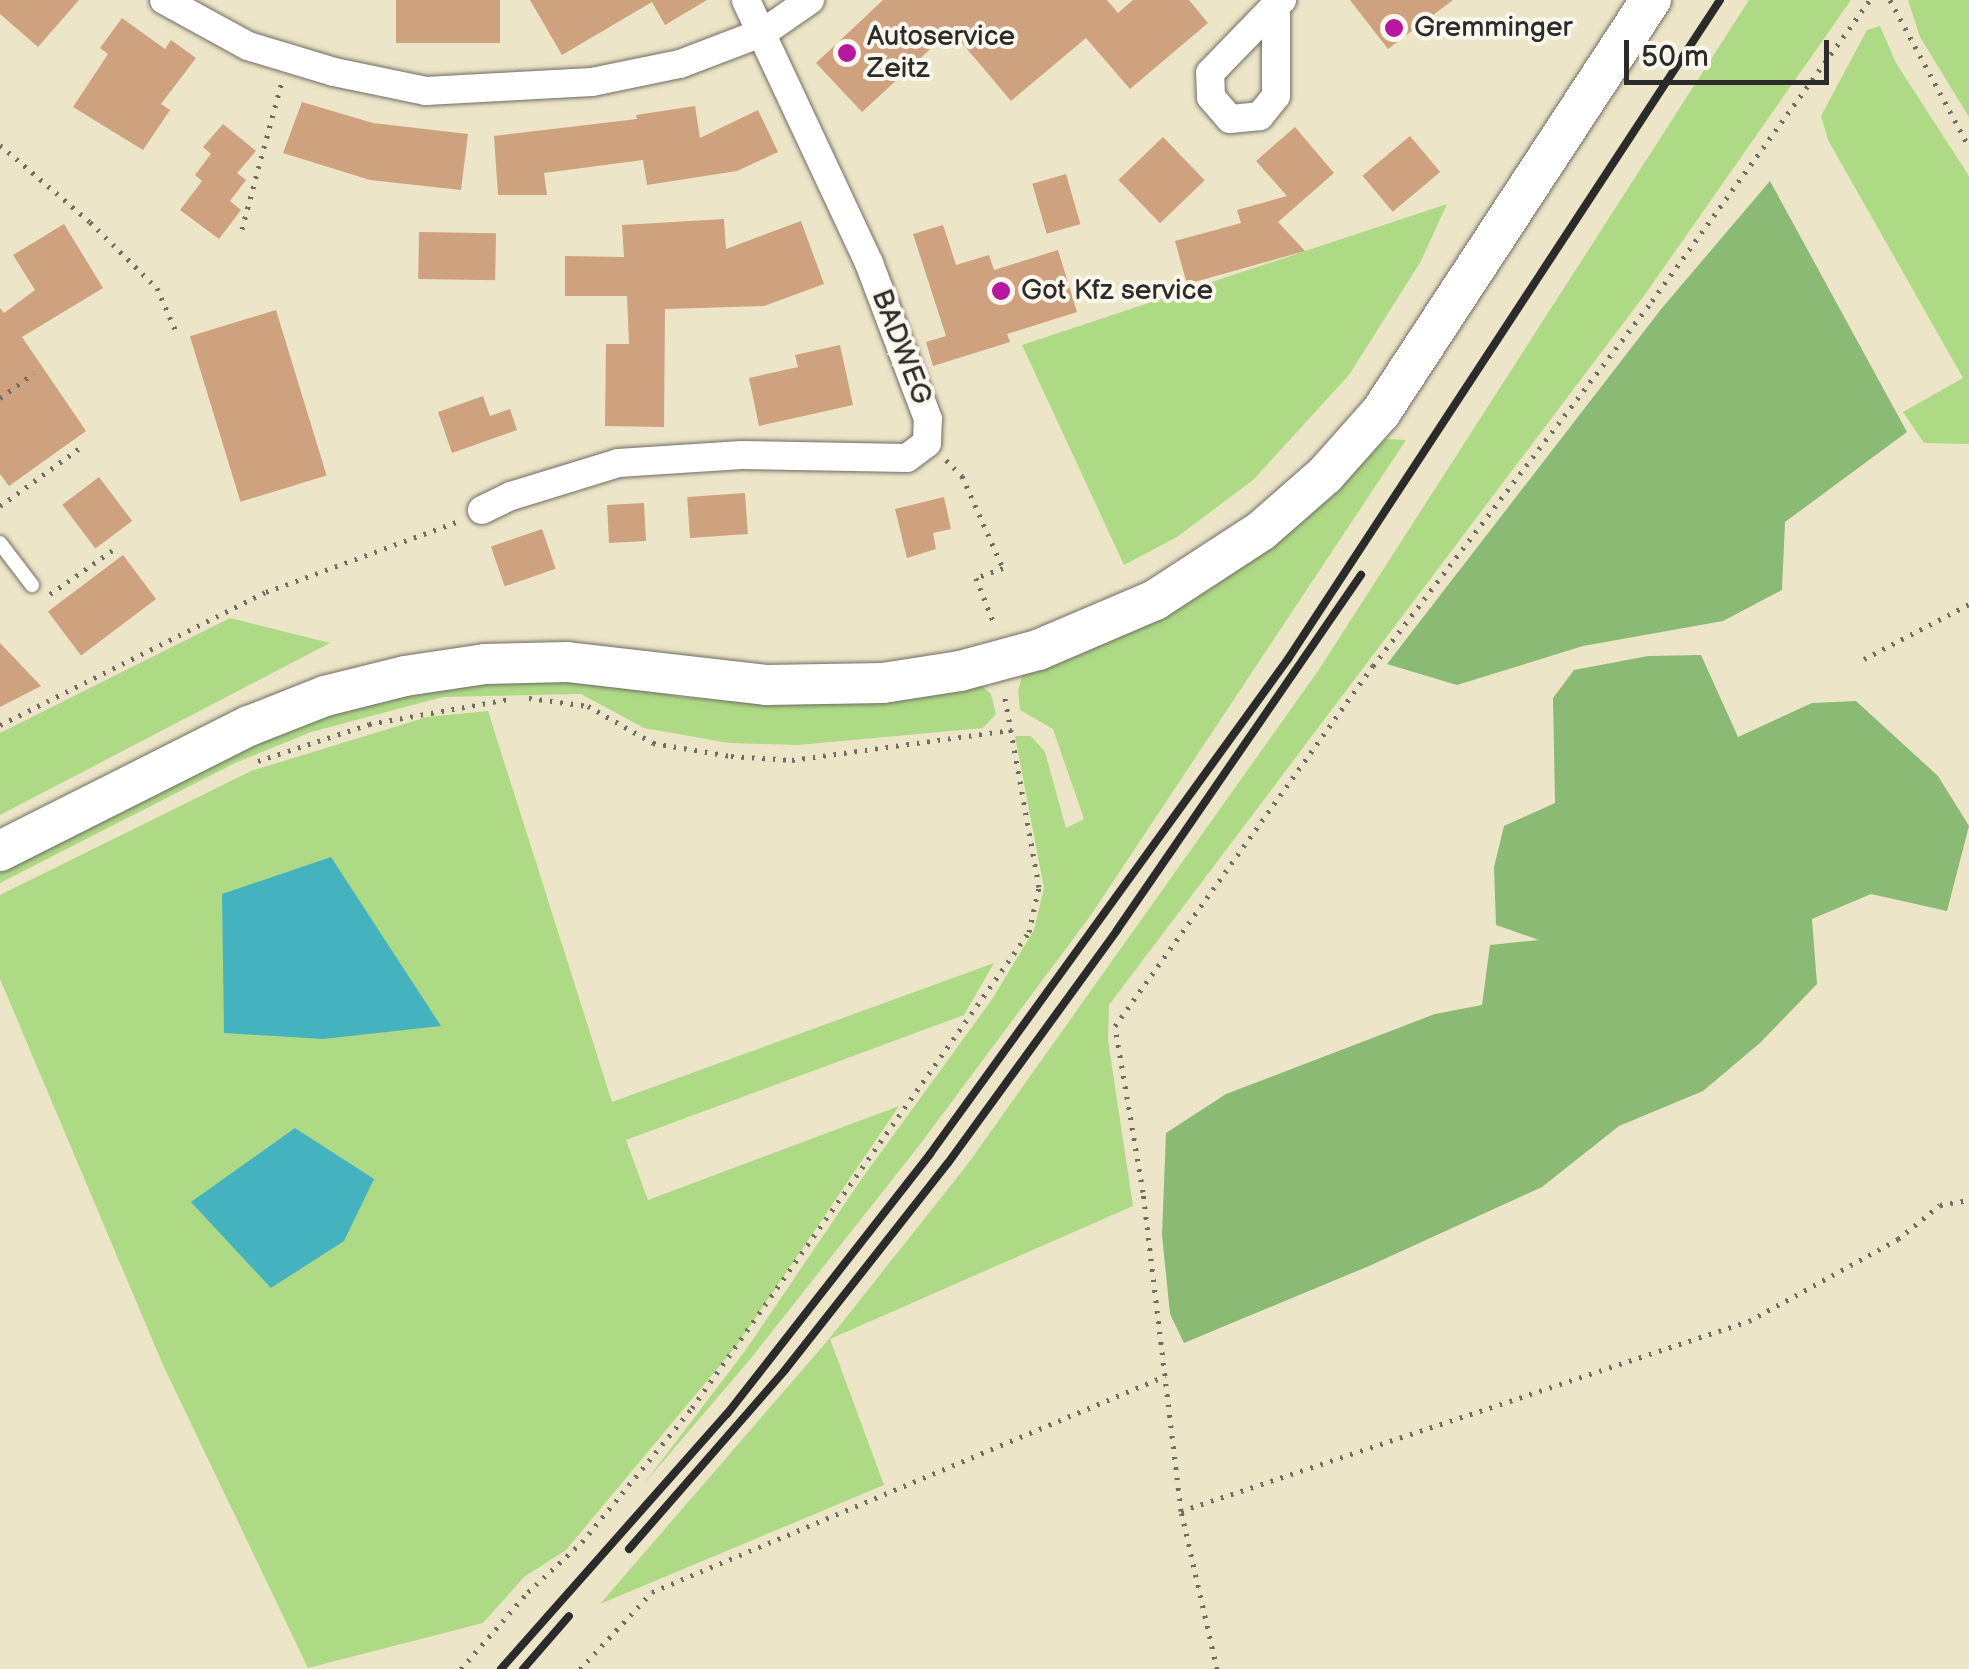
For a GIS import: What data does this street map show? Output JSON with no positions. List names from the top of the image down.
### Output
{
  "streets": {
    "street": ["BADWEG"]
  },
  "places": ["Gremminger", "Autoservice Zeitz", "Got Kfz service"],
  "scale_bar": "50 m"
}
